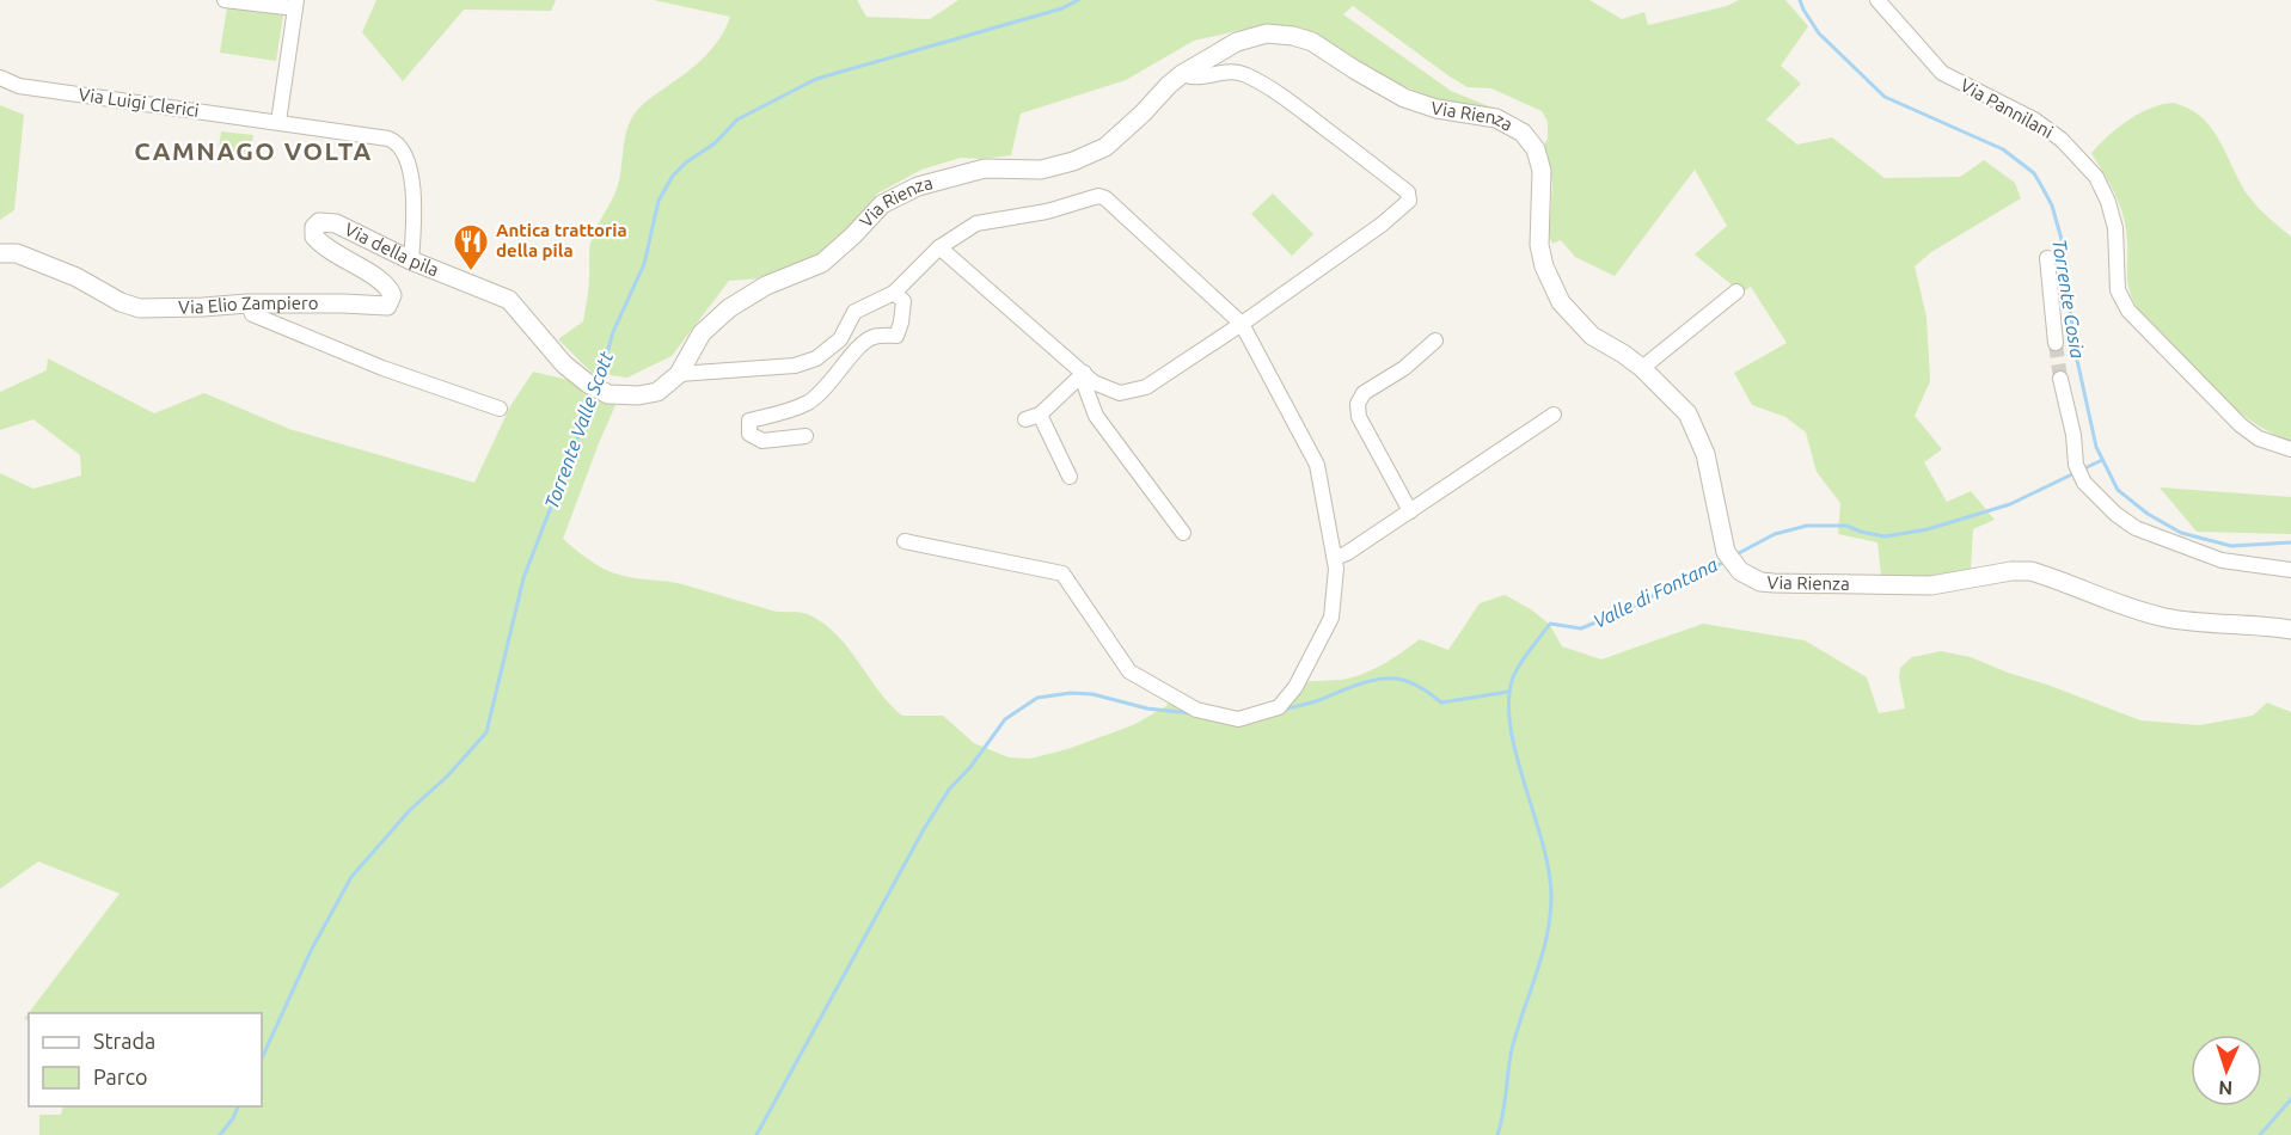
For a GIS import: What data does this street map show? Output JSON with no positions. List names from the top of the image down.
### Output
{
  "streets": {
    "street": [
      "Via Luigi Clerici",
      "Via Pannilani",
      "Via Rienza",
      "Via della pila",
      "Via Elio Zampiero"
    ]
  },
  "crossings": [
    ["Via Luigi Clerici", "Via della pila"],
    ["Via Rienza", "Via della pila"],
    ["Via della pila", "Via Elio Zampiero"]
  ],
  "districts": ["CAMNAGO VOLTA"],
  "water": ["Torrente Cosia", "Torrente Valle Scott", "Valle di Fontana"],
  "places": {
    "restaurant": ["Antica trattoria della pila"]
  },
  "legend": ["Strada", "Parco"],
  "north": "bottom"
}
